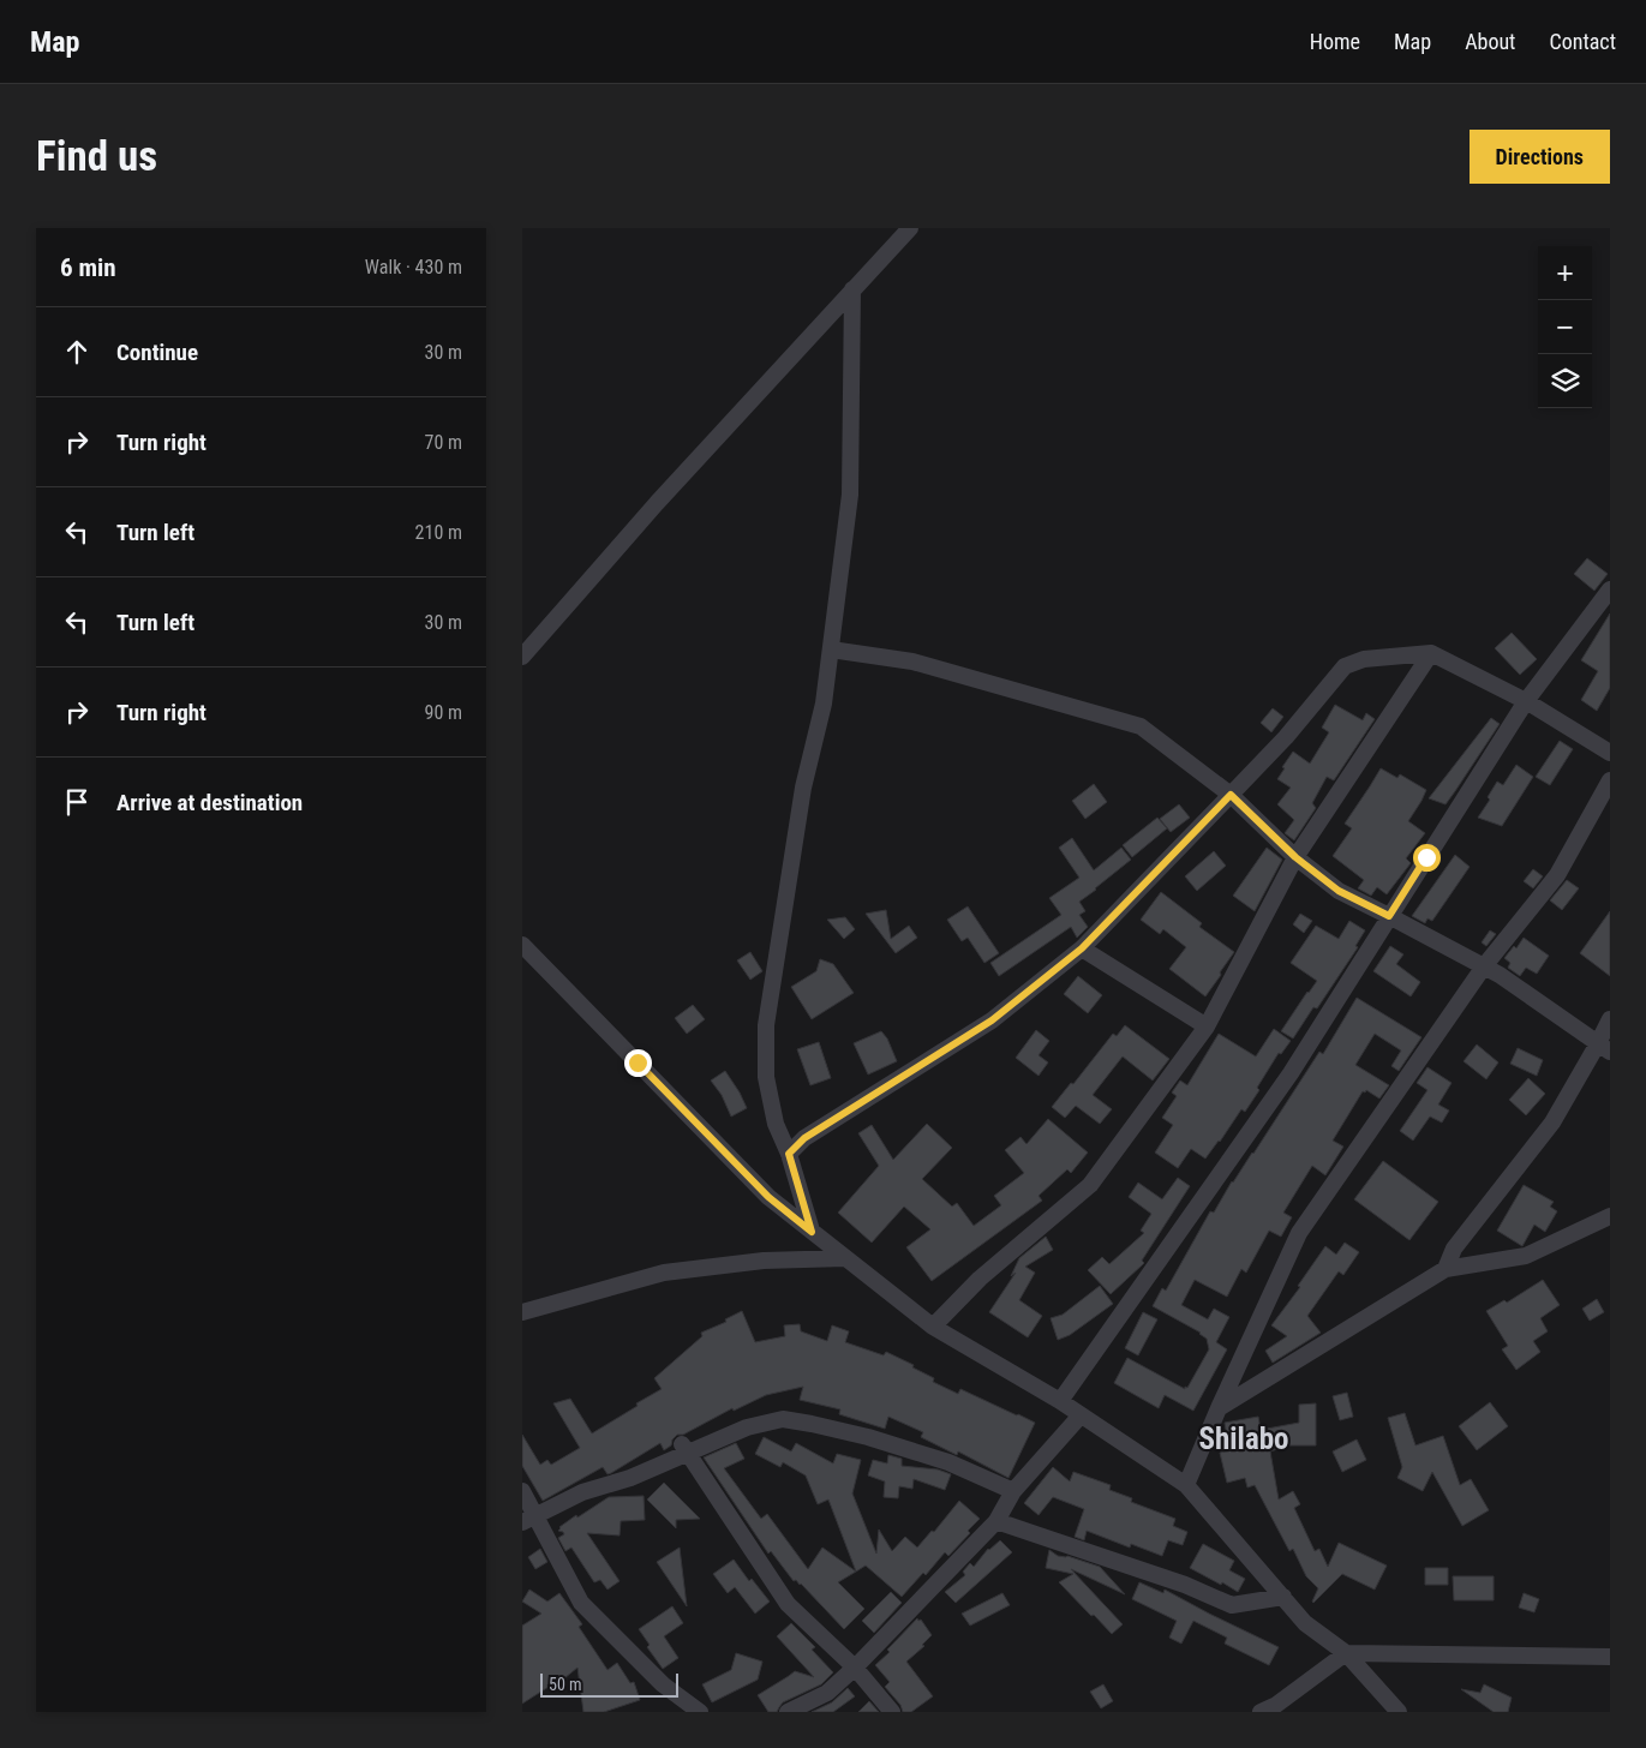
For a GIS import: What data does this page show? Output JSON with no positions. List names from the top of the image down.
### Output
{
  "districts": ["Shilabo"],
  "scale_bar": "50 m",
  "page": {
    "header": "Map",
    "nav": [
      "Home",
      "Map",
      "About",
      "Contact"
    ],
    "buttons": "Directions",
    "title": "Find us",
    "heading": ["6 min", "Walk · 430 m"],
    "map_buttons": ["+", "−"],
    "list": [
      ["Continue", "30 m"],
      ["Turn right", "70 m"],
      ["Turn left", "210 m"],
      ["Turn left", "30 m"],
      ["Turn right", "90 m"],
      "Arrive at destination"
    ],
    "scale": "50 m"
  }
}
